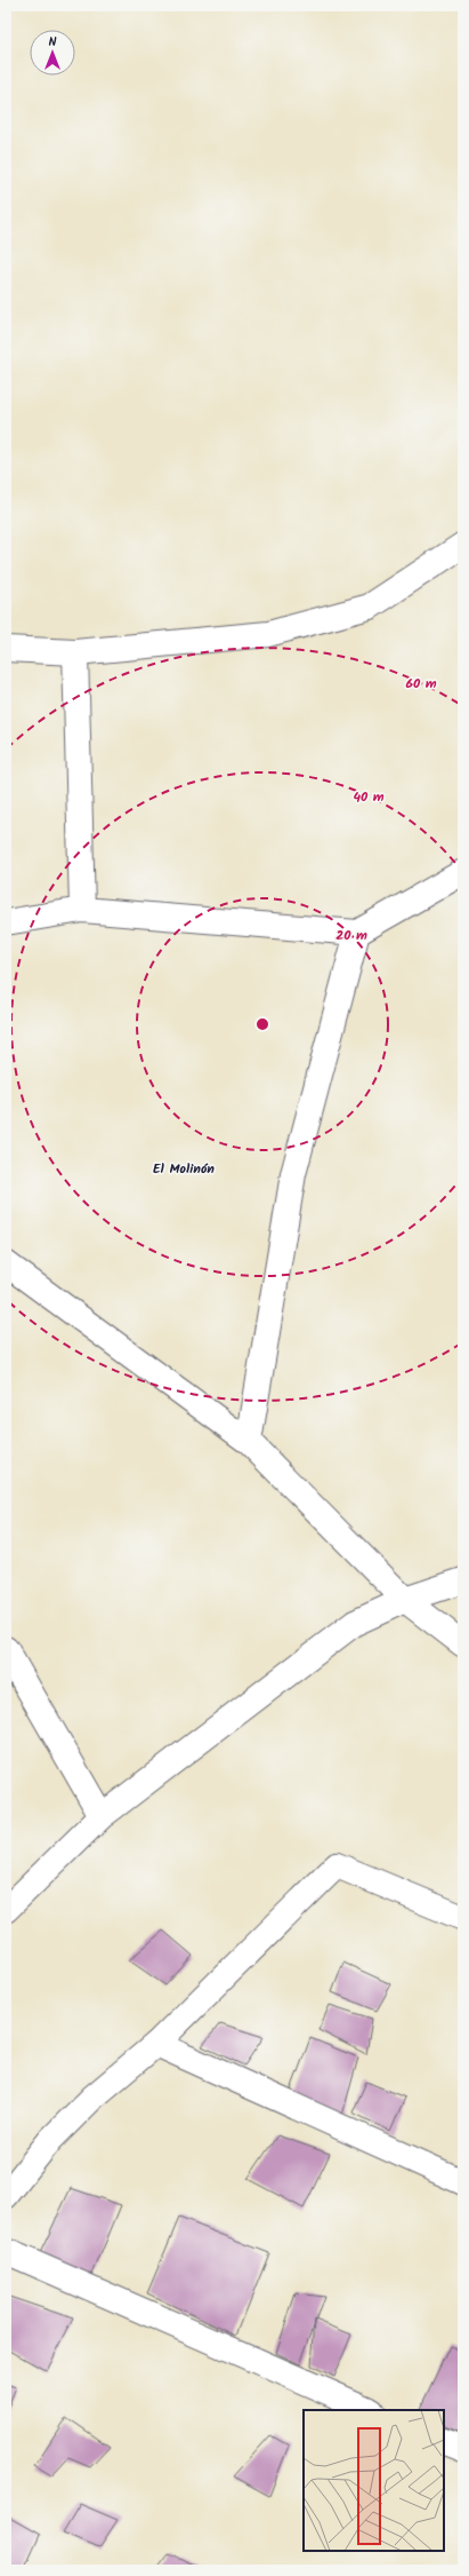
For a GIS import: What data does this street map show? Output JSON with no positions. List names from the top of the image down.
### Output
{
  "districts": ["El Molinón"],
  "north": "top",
  "rings": ["60 m", "40 m", "20 m"]
}
